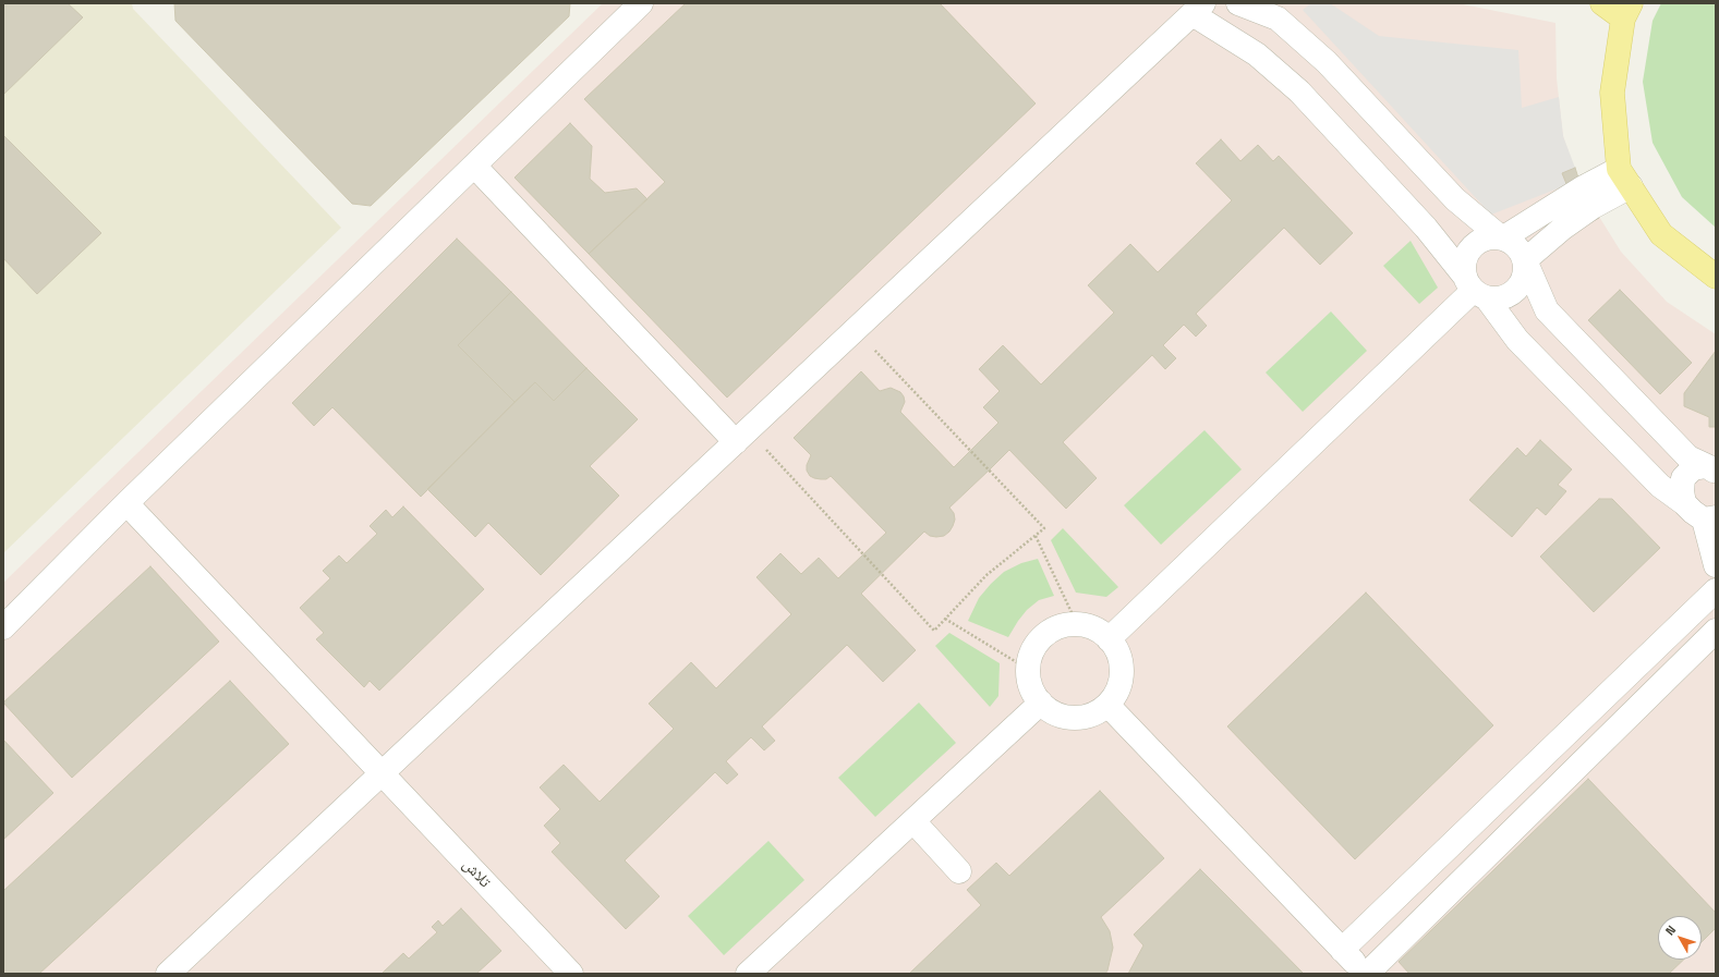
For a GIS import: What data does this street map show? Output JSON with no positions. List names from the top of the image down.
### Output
{
  "streets": {
    "lane": ["تلاش"]
  },
  "north": "top left"
}
